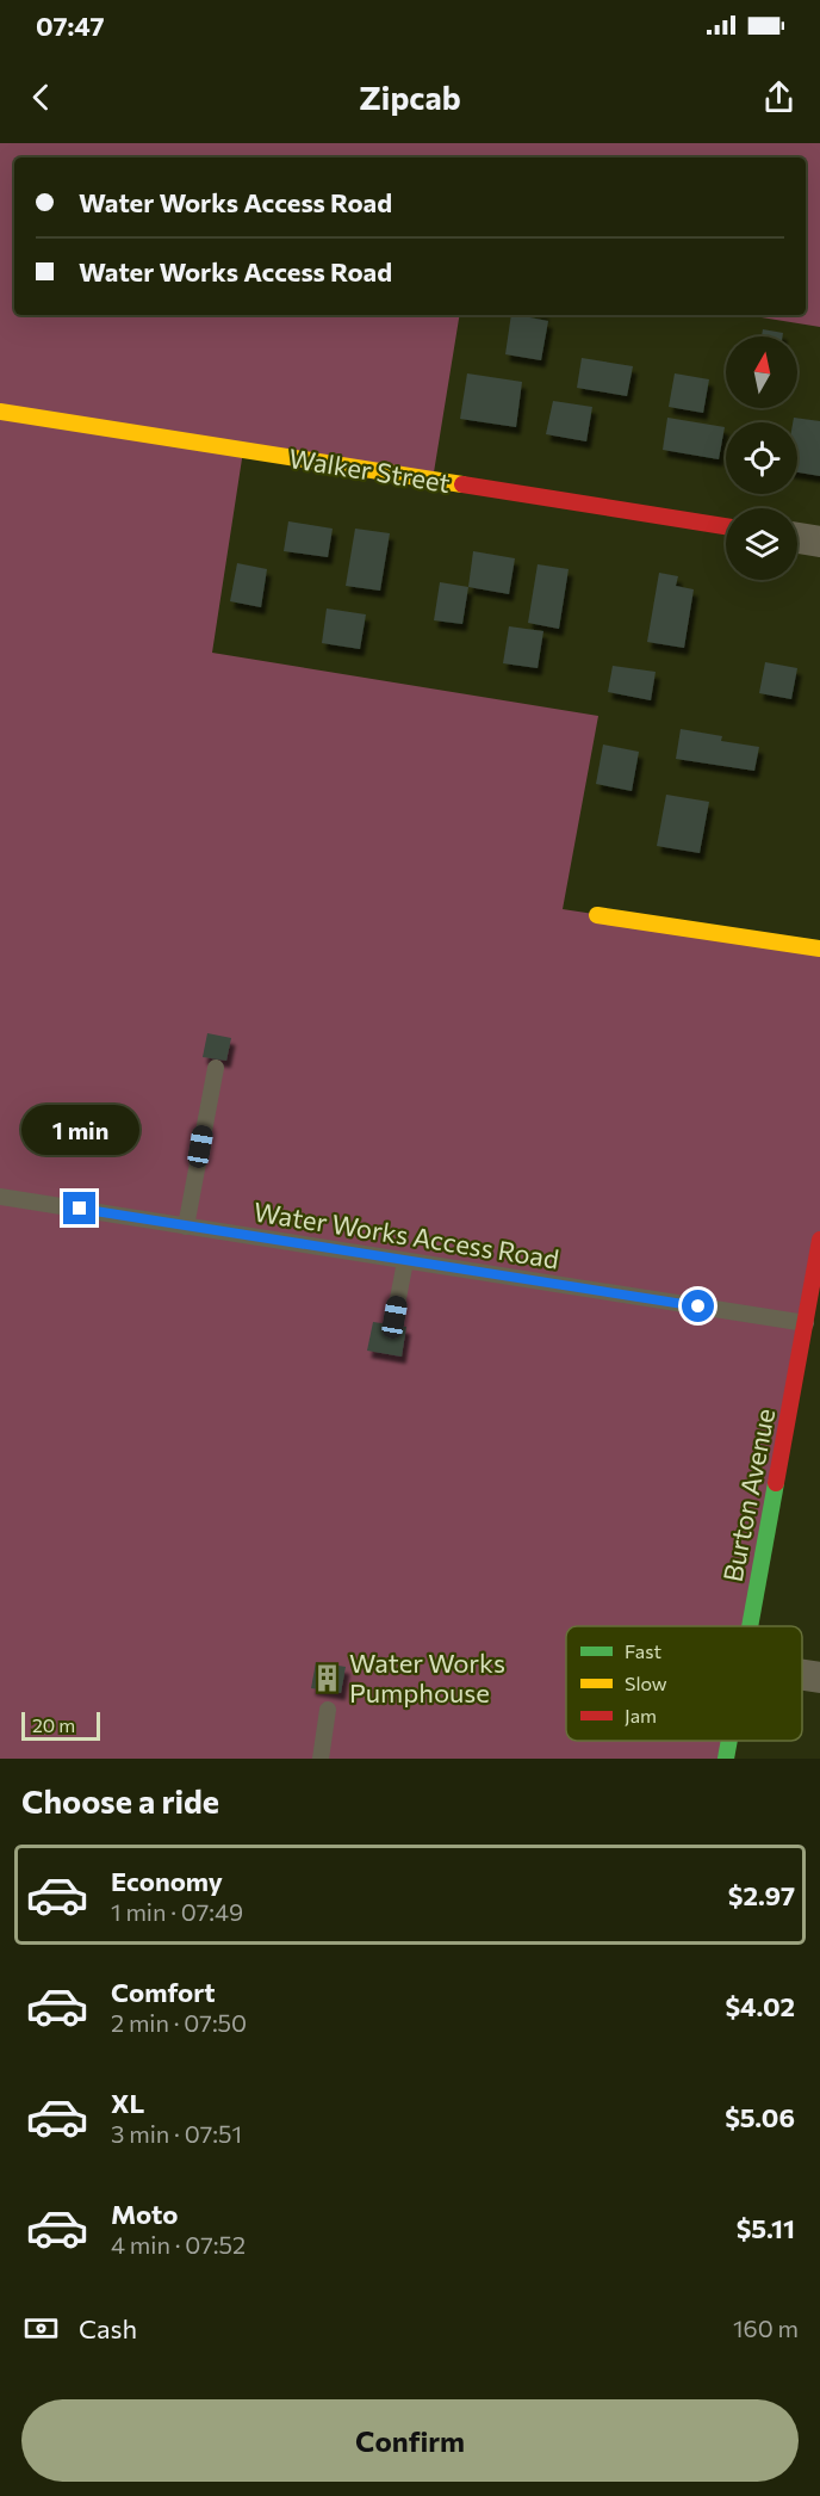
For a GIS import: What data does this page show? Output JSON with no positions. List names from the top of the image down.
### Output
{
  "streets": {
    "street": ["Walker Street", "Burton Avenue"],
    "lane": ["Water Works Access Road"]
  },
  "crossings": [
    ["Water Works Access Road", "Burton Avenue"]
  ],
  "places": {
    "building": ["Water Works Pumphouse"]
  },
  "legend": ["Fast", "Slow", "Jam"],
  "scale_bar": "20 m",
  "north": "top",
  "page": {
    "status": "07:47",
    "header": "Zipcab",
    "banner": ["Water Works Access Road", "Water Works Access Road"],
    "bubble": "1 min",
    "scale": "20 m",
    "heading": "Choose a ride",
    "list": [
      {
        "name": "Economy",
        "note": "1 min · 07:49",
        "value": "$2.97"
      },
      {
        "name": "Comfort",
        "note": "2 min · 07:50",
        "value": "$4.02"
      },
      {
        "name": "XL",
        "note": "3 min · 07:51",
        "value": "$5.06"
      },
      {
        "name": "Moto",
        "note": "4 min · 07:52",
        "value": "$5.11"
      }
    ],
    "pay": ["Cash", "160 m"],
    "buttons": "Confirm"
  }
}
